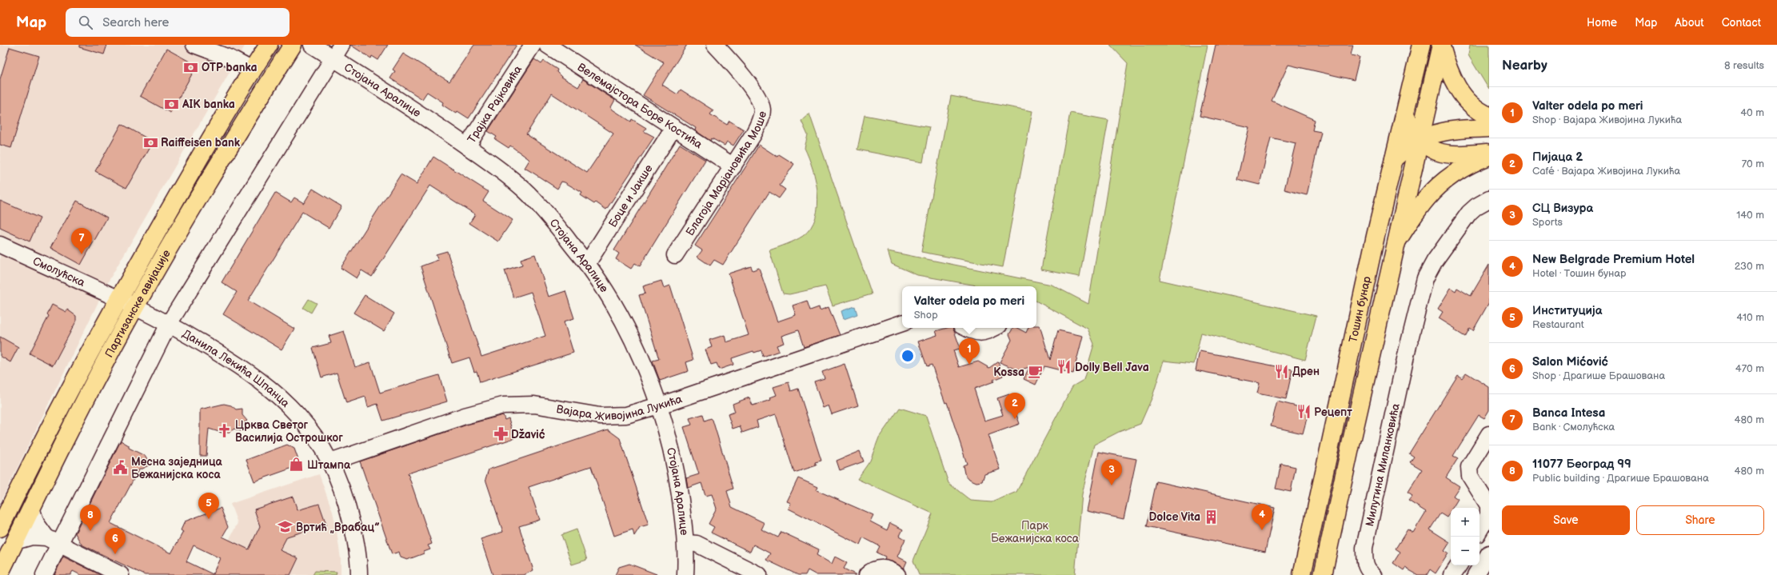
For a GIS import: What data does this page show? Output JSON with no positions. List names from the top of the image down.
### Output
{
  "streets": {
    "main road": ["Партизанске авијације", "Тошин бунар"],
    "street": [
      "Стојана Аралице",
      "Трајка Рајковића",
      "Велемајстора Боре Костића",
      "Благоја Марјановића Моше",
      "Боце и Јакше",
      "Смолућска",
      "Данила Лекића Шпанца",
      "Вајара Живојина Лукића",
      "Милутина Миланковића"
    ]
  },
  "crossings": [
    ["Стојана Аралице", "Трајка Рајковића"],
    ["Стојана Аралице", "Боце и Јакше"],
    ["Стојана Аралице", "Вајара Живојина Лукића"],
    ["Велемајстора Боре Костића", "Благоја Марјановића Моше"],
    ["Велемајстора Боре Костића", "Боце и Јакше"],
    ["Смолућска", "Партизанске авијације"],
    ["Смолућска", "Данила Лекића Шпанца"],
    ["Партизанске авијације", "Данила Лекића Шпанца"],
    ["Данила Лекића Шпанца", "Вајара Живојина Лукића"]
  ],
  "parks": ["Парк Бежанијска коса"],
  "places": {
    "bank": ["OTP banka", "AIK banka", "Raiffeisen bank"],
    "restaurant": ["Dolly Bell Java", "Дрен", "Рецепт"],
    "cafe": ["Kossa"],
    "church": ["Црква Светог Василија Острошког"],
    "pharmacy": ["Džavić"],
    "shop": ["Штампа"],
    "public building": ["Месна заједница Бежанијска коса"],
    "building": ["Dolce Vita"],
    "school or university": ["Вртић „Врабац”"]
  },
  "page": {
    "header": "Map",
    "search": "Search here",
    "nav": [
      "Home",
      "Map",
      "About",
      "Contact"
    ],
    "heading": ["Nearby", "8 results"],
    "list": [
      {
        "mark": "1",
        "name": "Valter odela po meri",
        "note": "Shop · Вајара Живојина Лукића",
        "value": "40 m"
      },
      {
        "mark": "2",
        "name": "Пијаца 2",
        "note": "Café · Вајара Живојина Лукића",
        "value": "70 m"
      },
      {
        "mark": "3",
        "name": "СЦ Визура",
        "note": "Sports",
        "value": "140 m"
      },
      {
        "mark": "4",
        "name": "New Belgrade Premium Hotel",
        "note": "Hotel · Тошин бунар",
        "value": "230 m"
      },
      {
        "mark": "5",
        "name": "Институција",
        "note": "Restaurant",
        "value": "410 m"
      },
      {
        "mark": "6",
        "name": "Salon Mićović",
        "note": "Shop · Драгише Брашована",
        "value": "470 m"
      },
      {
        "mark": "7",
        "name": "Banca Intesa",
        "note": "Bank · Смолућска",
        "value": "480 m"
      },
      {
        "mark": "8",
        "name": "11077 Београд 99",
        "note": "Public building · Драгише Брашована",
        "value": "480 m"
      }
    ],
    "pins": [
      "7",
      "1",
      "2",
      "3",
      "5",
      "4",
      "8",
      "6"
    ],
    "popup": ["Valter odela po meri", "Shop"],
    "buttons": ["Save", "Share"],
    "map_buttons": ["+", "−"]
  }
}
